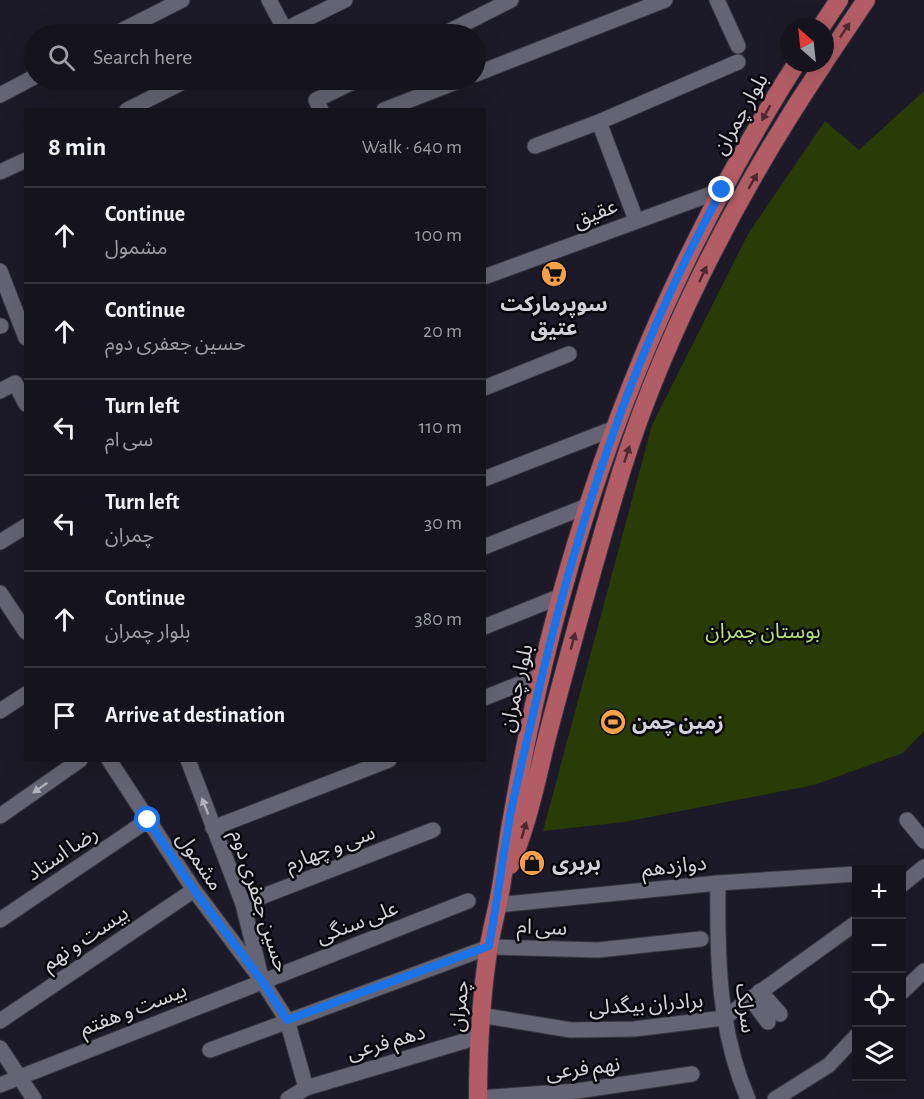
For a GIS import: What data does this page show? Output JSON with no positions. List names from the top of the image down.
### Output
{
  "streets": {
    "main road": ["بلوار چمران", "چمران"],
    "street": [
      "عقیق",
      "سی و چهارم",
      "رضا استاد",
      "مشمول",
      "دوازدهم",
      "حسین جعفری دوم",
      "علی سنگی",
      "سی ام",
      "بیست و نهم",
      "برادران بیگدلی",
      "سرلک",
      "بیست و هفتم",
      "دهم فرعی",
      "نهم فرعی"
    ]
  },
  "crossings": [
    ["بلوار چمران", "عقیق"],
    ["بلوار چمران", "چمران"],
    ["سی و چهارم", "حسین جعفری دوم"],
    ["رضا استاد", "مشمول"],
    ["مشمول", "حسین جعفری دوم"],
    ["مشمول", "علی سنگی"],
    ["مشمول", "بیست و نهم"],
    ["مشمول", "بیست و هفتم"],
    ["دوازدهم", "چمران"],
    ["دوازدهم", "سرلک"],
    ["حسین جعفری دوم", "علی سنگی"],
    ["حسین جعفری دوم", "سی ام"],
    ["حسین جعفری دوم", "بیست و هفتم"],
    ["حسین جعفری دوم", "دهم فرعی"],
    ["علی سنگی", "بیست و هفتم"],
    ["سی ام", "چمران"],
    ["برادران بیگدلی", "چمران"],
    ["برادران بیگدلی", "سرلک"],
    ["چمران", "دهم فرعی"],
    ["چمران", "نهم فرعی"]
  ],
  "parks": ["بوستان چمران"],
  "places": {
    "supermarket": ["سوپرمارکت عتیق"],
    "sports": ["زمین چمن"],
    "shop": ["بربری"]
  },
  "north": "top left",
  "page": {
    "search": "Search here",
    "heading": ["8 min", "Walk · 640 m"],
    "list": [
      ["Continue", "مشمول", "100 m"],
      ["Continue", "حسین جعفری دوم", "20 m"],
      ["Turn left", "سی ام", "110 m"],
      ["Turn left", "چمران", "30 m"],
      ["Continue", "بلوار چمران", "380 m"],
      "Arrive at destination"
    ],
    "map_buttons": ["+", "−"]
  }
}
